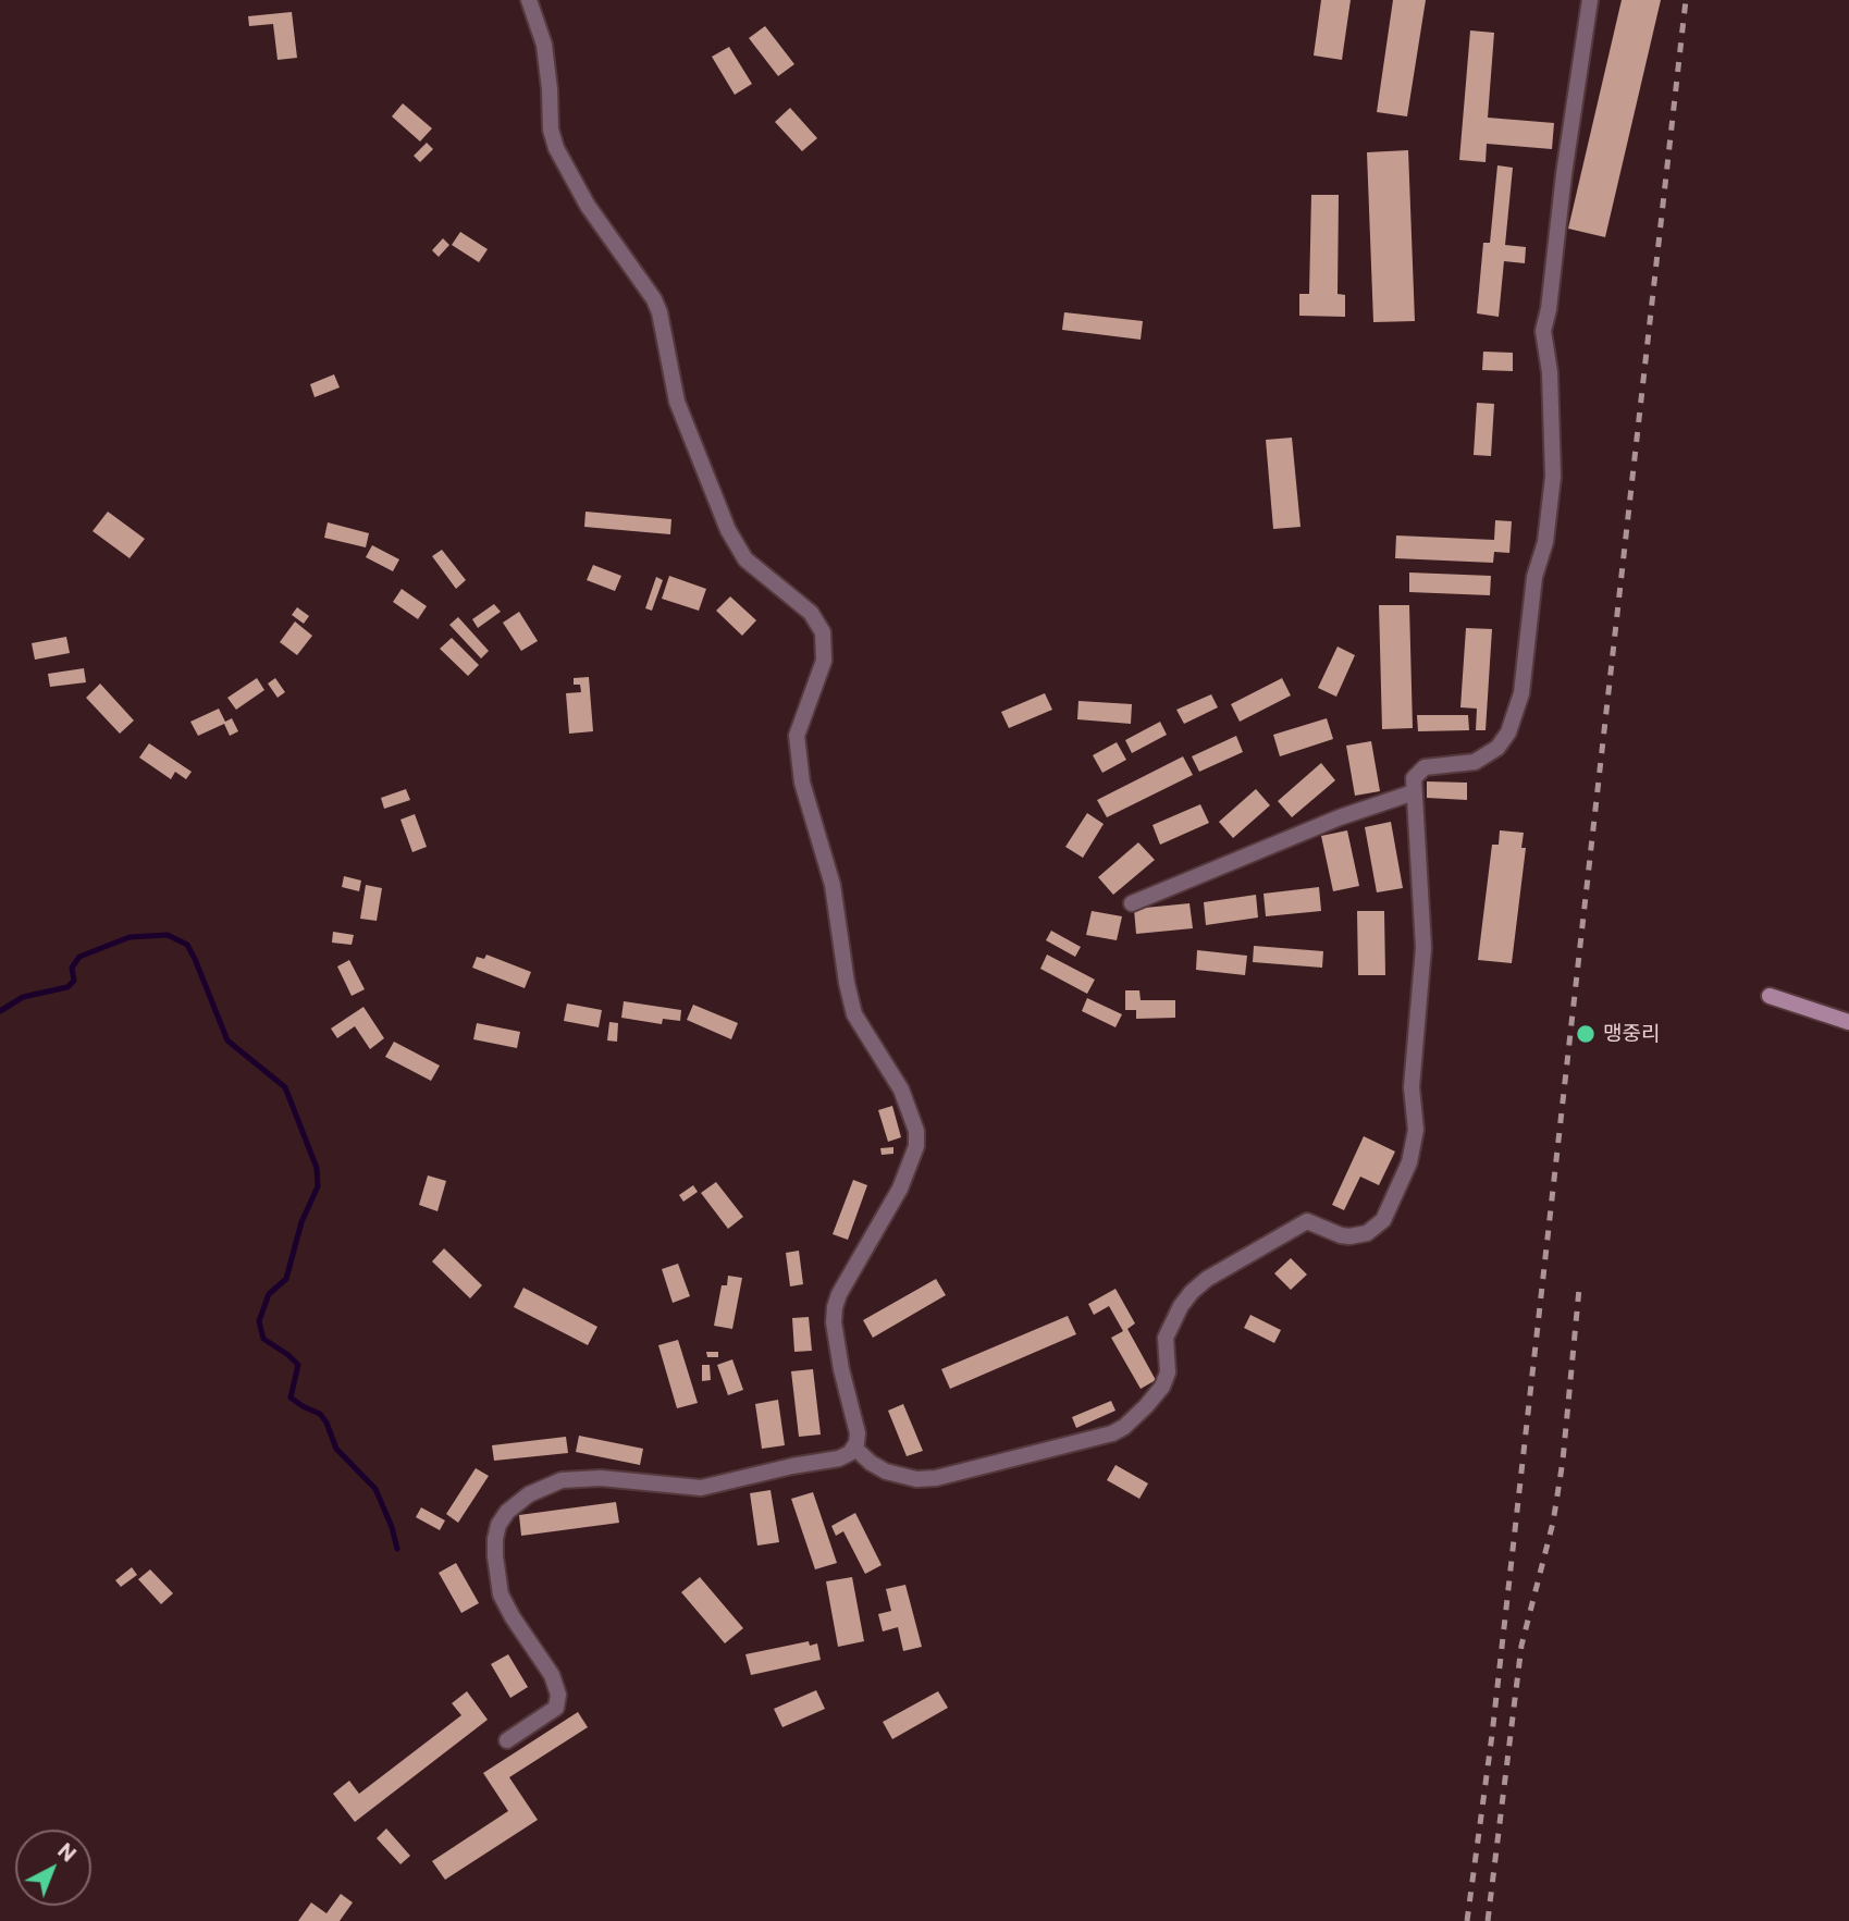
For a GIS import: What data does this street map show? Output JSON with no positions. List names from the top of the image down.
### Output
{
  "places": ["맹중리"],
  "north": "top right"
}
